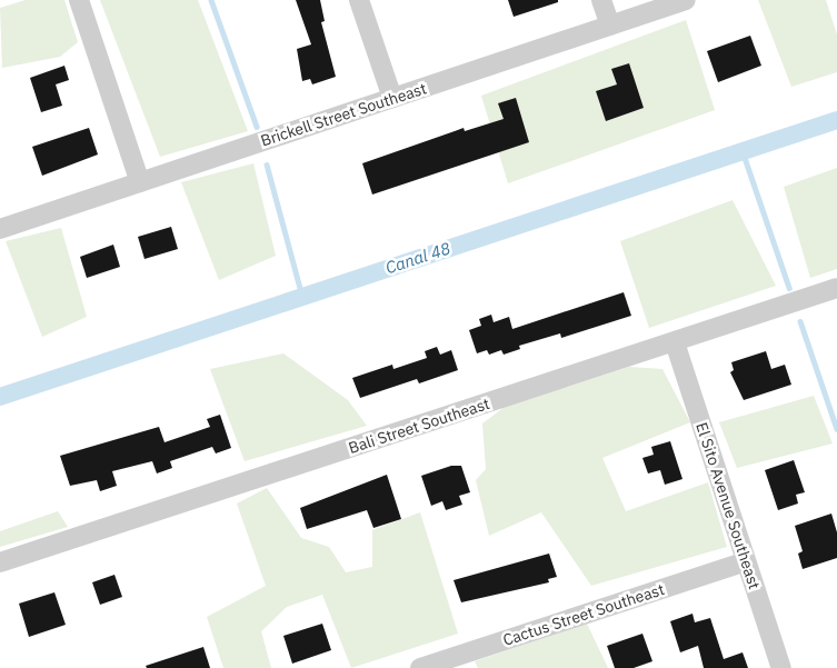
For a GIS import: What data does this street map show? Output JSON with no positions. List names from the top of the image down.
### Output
{
  "streets": {
    "street": [
      "Brickell Street Southeast",
      "Bali Street Southeast",
      "El Sito Avenue Southeast",
      "Cactus Street Southeast"
    ]
  },
  "crossings": [
    ["Bali Street Southeast", "El Sito Avenue Southeast"],
    ["El Sito Avenue Southeast", "Cactus Street Southeast"]
  ],
  "water": ["Canal 48"]
}
